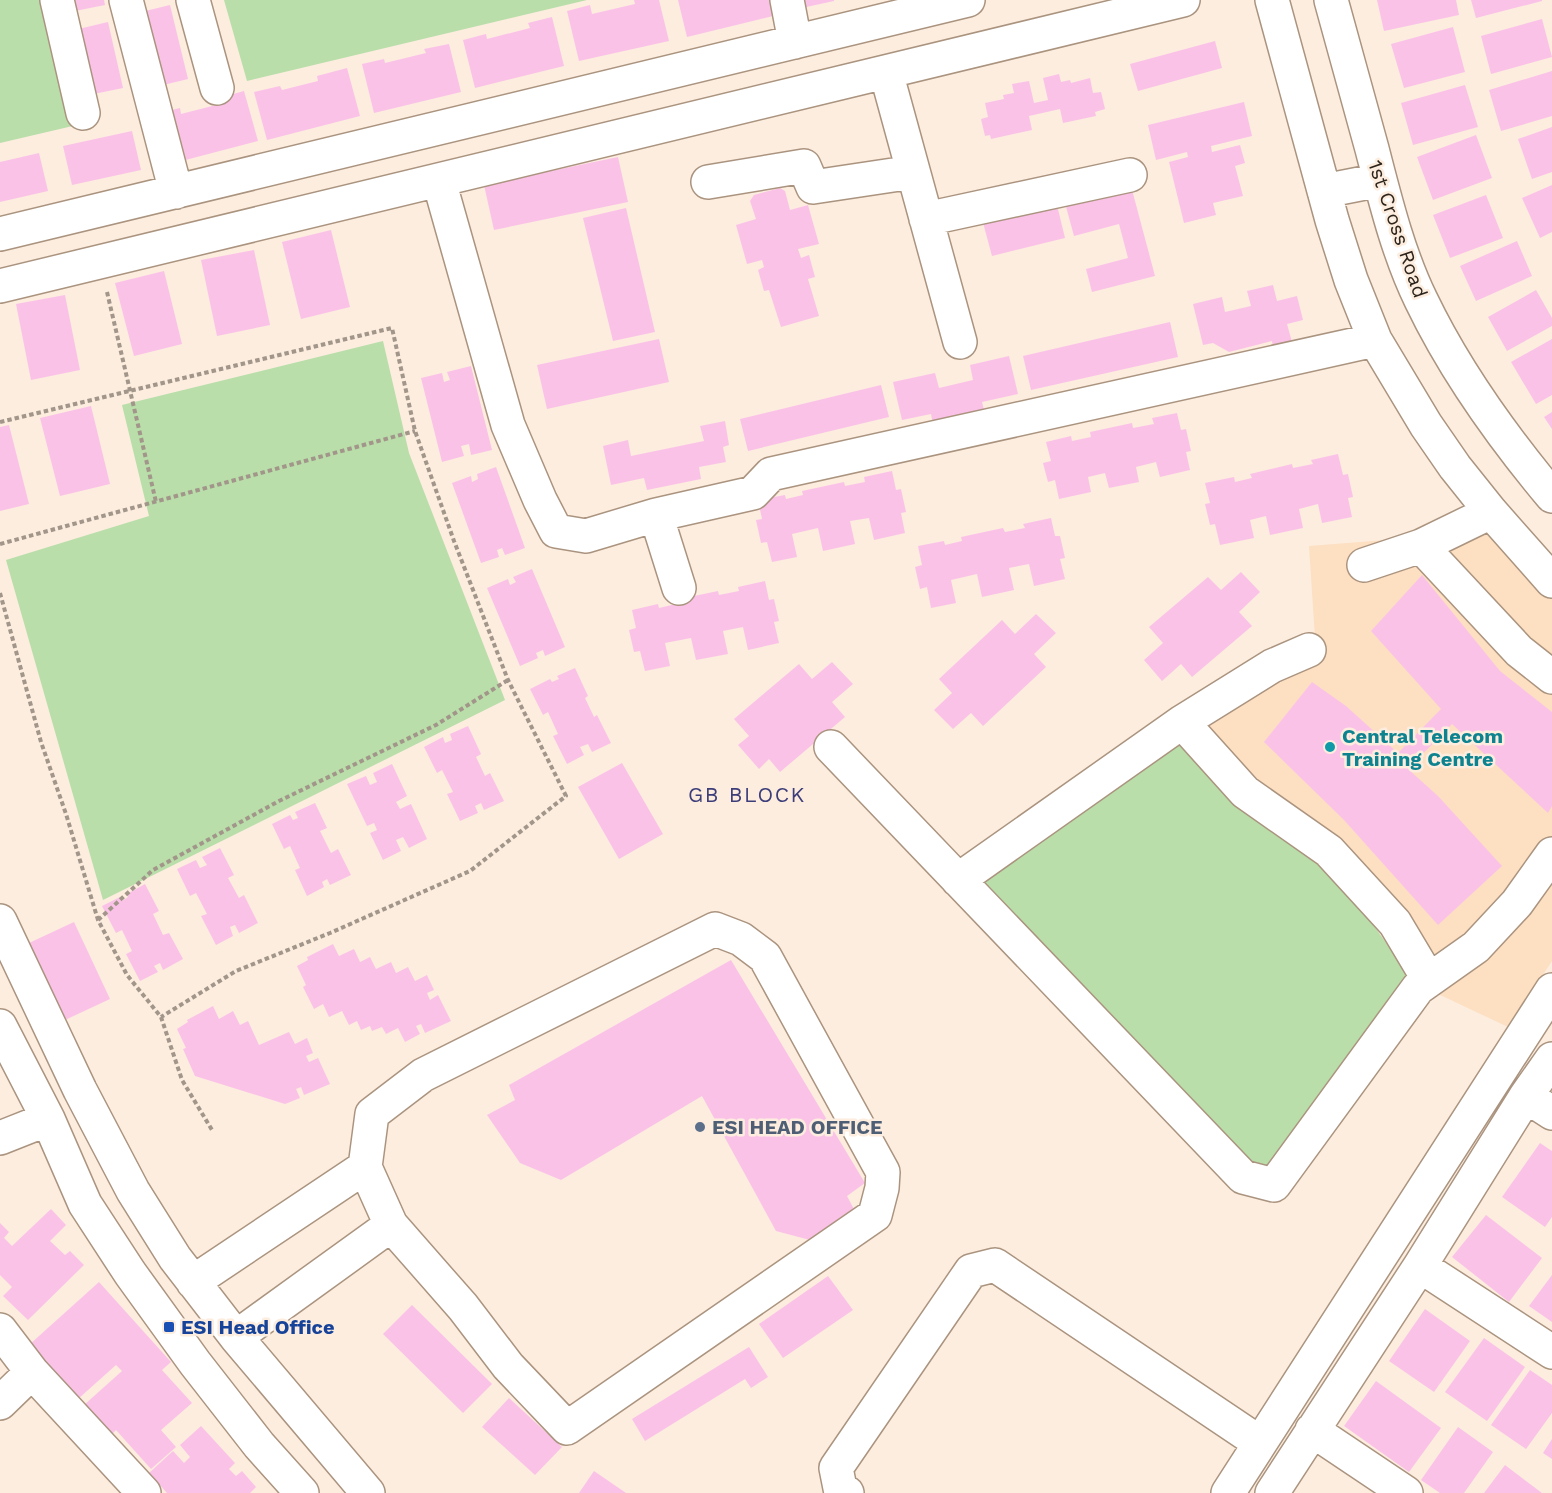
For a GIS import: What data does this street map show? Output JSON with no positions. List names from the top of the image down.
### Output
{
  "streets": {
    "street": ["1st Cross Road"]
  },
  "districts": ["GB BLOCK"],
  "places": {
    "other": ["Central Telecom Training Centre", "ESI HEAD OFFICE"],
    "transit": ["ESI Head Office"]
  }
}
